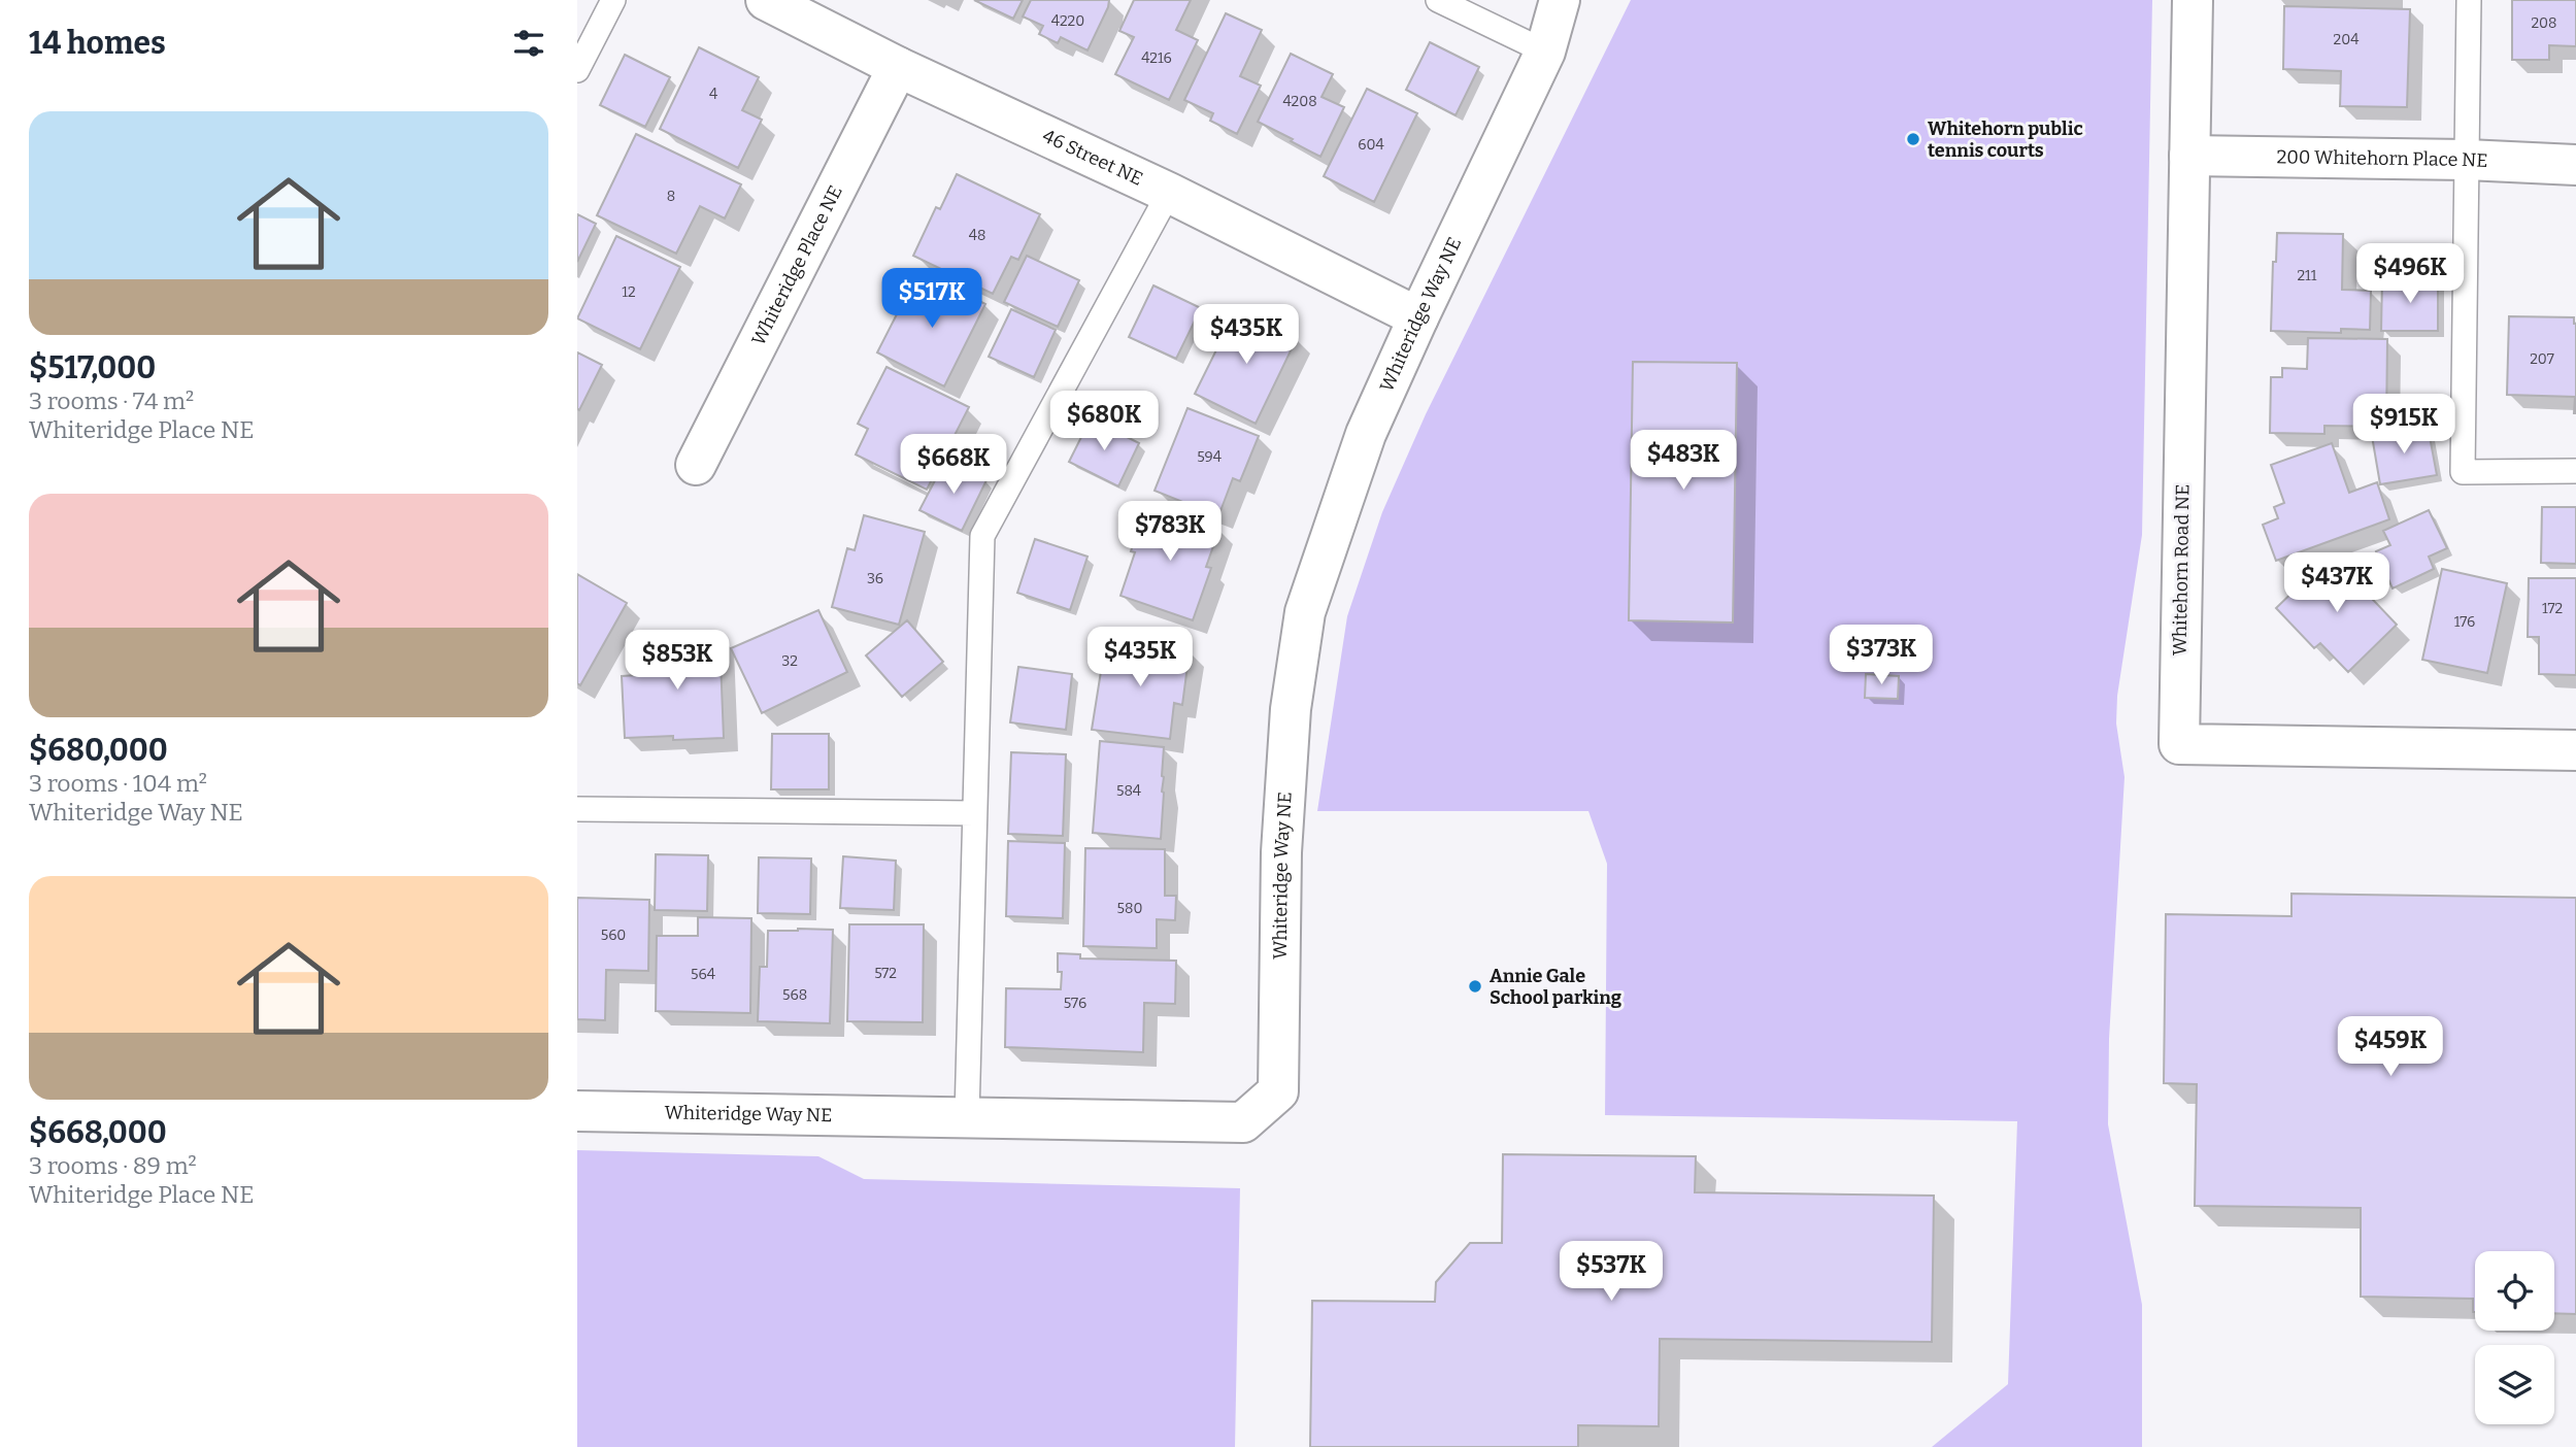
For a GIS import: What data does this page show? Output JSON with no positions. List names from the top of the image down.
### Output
{
  "streets": {
    "street": [
      "46 Street NE",
      "200 Whitehorn Place NE",
      "Whiteridge Place NE",
      "Whiteridge Way NE",
      "Whitehorn Road NE"
    ]
  },
  "crossings": [
    ["46 Street NE", "Whiteridge Place NE"],
    ["46 Street NE", "Whiteridge Way NE"],
    ["200 Whitehorn Place NE", "Whitehorn Road NE"]
  ],
  "places": ["Whitehorn public tennis courts", "Annie Gale School parking"],
  "house_numbers": [
    "4220",
    "208",
    "204",
    "4216",
    "4",
    "4208",
    "604",
    "8",
    "48",
    "211",
    "12",
    "207",
    "594",
    "36",
    "172",
    "176",
    "32",
    "584",
    "580",
    "560",
    "572",
    "564",
    "568",
    "576"
  ],
  "page": {
    "heading": "14 homes",
    "list": [
      {
        "name": "$517,000",
        "note": "3 rooms · 74 m² · Whiteridge Place NE"
      },
      {
        "name": "$680,000",
        "note": "3 rooms · 104 m² · Whiteridge Way NE"
      },
      {
        "name": "$668,000",
        "note": "3 rooms · 89 m² · Whiteridge Place NE"
      }
    ],
    "price": [
      "$496K",
      "$517K",
      "$435K",
      "$680K",
      "$915K",
      "$483K",
      "$668K",
      "$783K",
      "$437K",
      "$373K",
      "$435K",
      "$853K",
      "$459K",
      "$537K"
    ]
  }
}
